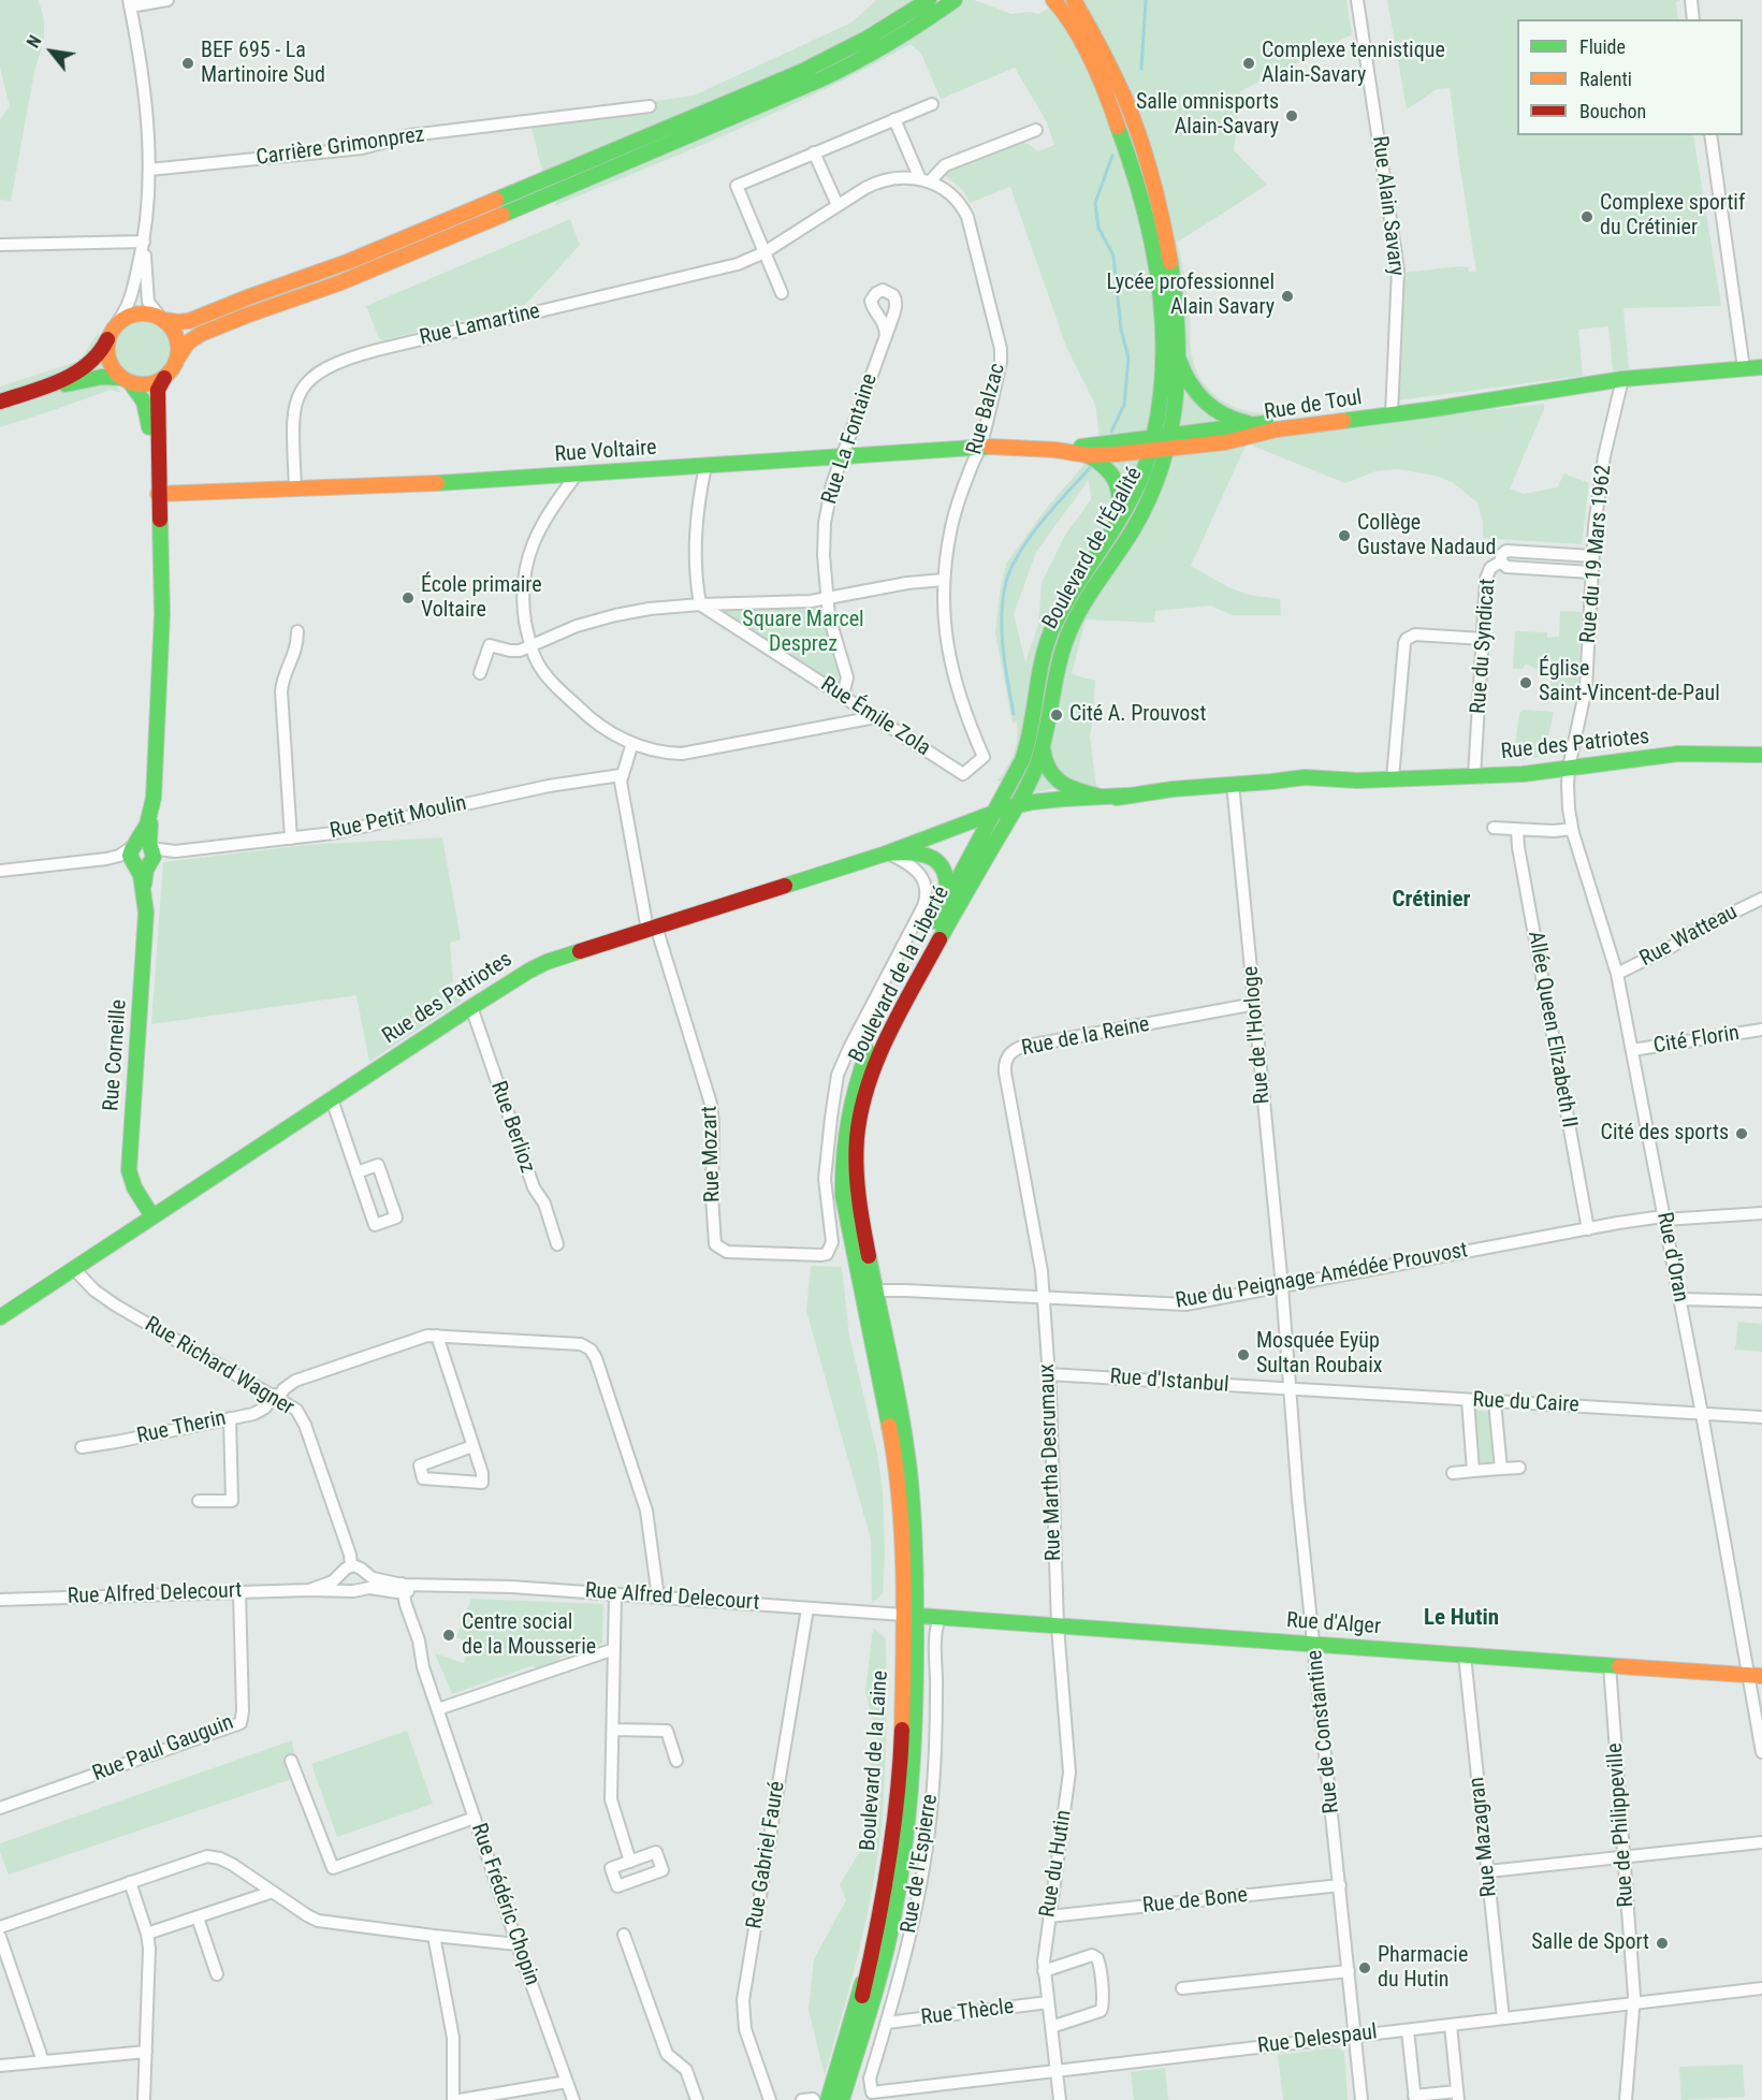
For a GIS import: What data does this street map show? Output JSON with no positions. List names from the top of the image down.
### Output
{
  "streets": {
    "main road": [
      "Rue de Toul",
      "Rue Voltaire",
      "Boulevard de l'Égalité",
      "Rue des Patriotes",
      "Boulevard de la Liberté",
      "Rue Corneille",
      "Rue d'Alger",
      "Boulevard de la Laine"
    ],
    "street": [
      "Carrière Grimonprez",
      "Rue Alain Savary",
      "Rue Lamartine",
      "Rue Balzac",
      "Rue La Fontaine",
      "Rue du 19 Mars 1962",
      "Rue du Syndicat",
      "Rue Émile Zola",
      "Rue Petit Moulin",
      "Rue Watteau",
      "Allée Queen Elizabeth II",
      "Rue de l'Horloge",
      "Rue de la Reine",
      "Cité Florin",
      "Rue Berlioz",
      "Rue Mozart",
      "Rue d'Oran",
      "Rue du Peignage Amédée Prouvost",
      "Rue Richard Wagner",
      "Rue d'Istanbul",
      "Rue du Caire",
      "Rue Therin",
      "Rue Martha Desrumaux",
      "Rue Alfred Delecourt",
      "Rue de Constantine",
      "Rue Paul Gauguin",
      "Rue de Philippeville",
      "Rue Mazagran",
      "Rue Gabriel Fauré",
      "Rue de l'Espierre",
      "Rue du Hutin",
      "Rue de Bone",
      "Rue Frédéric Chopin",
      "Rue Thècle",
      "Rue Delespaul"
    ]
  },
  "crossings": [
    ["Rue Alain Savary", "Rue de Toul"],
    ["Rue Lamartine", "Rue Voltaire"],
    ["Rue de Toul", "Rue Voltaire"],
    ["Rue de Toul", "Boulevard de l'Égalité"],
    ["Rue de Toul", "Rue du 19 Mars 1962"],
    ["Rue Balzac", "Rue Voltaire"],
    ["Rue Balzac", "Rue Émile Zola"],
    ["Rue La Fontaine", "Rue Voltaire"],
    ["Rue La Fontaine", "Rue Émile Zola"],
    ["Rue Voltaire", "Boulevard de l'Égalité"],
    ["Rue Voltaire", "Rue Corneille"],
    ["Boulevard de l'Égalité", "Rue des Patriotes"],
    ["Boulevard de l'Égalité", "Boulevard de la Liberté"],
    ["Rue du 19 Mars 1962", "Rue des Patriotes"],
    ["Rue du 19 Mars 1962", "Rue d'Oran"],
    ["Rue du Syndicat", "Rue des Patriotes"],
    ["Rue des Patriotes", "Boulevard de la Liberté"],
    ["Rue des Patriotes", "Rue de l'Horloge"],
    ["Rue des Patriotes", "Rue Corneille"],
    ["Rue des Patriotes", "Rue Berlioz"],
    ["Rue des Patriotes", "Rue Mozart"],
    ["Rue des Patriotes", "Rue d'Oran"],
    ["Rue des Patriotes", "Rue Richard Wagner"],
    ["Rue Petit Moulin", "Rue Corneille"],
    ["Rue Watteau", "Rue d'Oran"],
    ["Boulevard de la Liberté", "Rue Mozart"],
    ["Boulevard de la Liberté", "Rue du Peignage Amédée Prouvost"],
    ["Boulevard de la Liberté", "Boulevard de la Laine"],
    ["Allée Queen Elizabeth II", "Rue du Peignage Amédée Prouvost"],
    ["Rue de l'Horloge", "Rue de la Reine"],
    ["Rue de l'Horloge", "Rue du Peignage Amédée Prouvost"],
    ["Rue de l'Horloge", "Rue de Constantine"],
    ["Rue de la Reine", "Rue du Peignage Amédée Prouvost"],
    ["Rue de la Reine", "Rue Martha Desrumaux"],
    ["Cité Florin", "Rue d'Oran"],
    ["Rue d'Oran", "Rue du Peignage Amédée Prouvost"],
    ["Rue d'Oran", "Rue du Caire"],
    ["Rue d'Oran", "Rue d'Alger"],
    ["Rue du Peignage Amédée Prouvost", "Rue Martha Desrumaux"],
    ["Rue du Peignage Amédée Prouvost", "Rue de Constantine"],
    ["Rue Richard Wagner", "Rue Therin"],
    ["Rue Richard Wagner", "Rue Alfred Delecourt"],
    ["Rue d'Istanbul", "Rue du Caire"],
    ["Rue d'Istanbul", "Rue Martha Desrumaux"],
    ["Rue d'Istanbul", "Rue de Constantine"],
    ["Rue du Caire", "Rue de Constantine"],
    ["Rue Therin", "Rue Alfred Delecourt"],
    ["Rue Martha Desrumaux", "Rue d'Alger"],
    ["Rue Martha Desrumaux", "Rue du Hutin"],
    ["Rue Alfred Delecourt", "Rue d'Alger"],
    ["Rue Alfred Delecourt", "Rue Paul Gauguin"],
    ["Rue Alfred Delecourt", "Boulevard de la Laine"],
    ["Rue Alfred Delecourt", "Rue Gabriel Fauré"],
    ["Rue Alfred Delecourt", "Rue Frédéric Chopin"],
    ["Rue d'Alger", "Rue de Constantine"],
    ["Rue d'Alger", "Boulevard de la Laine"],
    ["Rue d'Alger", "Rue de Philippeville"],
    ["Rue d'Alger", "Rue Mazagran"],
    ["Rue d'Alger", "Rue de l'Espierre"],
    ["Rue d'Alger", "Rue du Hutin"],
    ["Rue de Constantine", "Rue de Bone"],
    ["Rue de Constantine", "Rue Delespaul"],
    ["Rue de Philippeville", "Rue Delespaul"],
    ["Rue Mazagran", "Rue Delespaul"],
    ["Rue de l'Espierre", "Rue Thècle"],
    ["Rue de l'Espierre", "Rue Delespaul"],
    ["Rue du Hutin", "Rue de Bone"],
    ["Rue du Hutin", "Rue Thècle"],
    ["Rue du Hutin", "Rue Delespaul"]
  ],
  "districts": ["Crétinier", "Le Hutin"],
  "parks": ["Square Marcel Desprez"],
  "places": [
    "BEF 695 - La Martinoire Sud",
    "Complexe tennistique Alain-Savary",
    "Salle omnisports Alain-Savary",
    "Complexe sportif du Crétinier",
    "Lycée professionnel Alain Savary",
    "Collège Gustave Nadaud",
    "École primaire Voltaire",
    "Église Saint-Vincent-de-Paul",
    "Cité A. Prouvost",
    "Cité des sports",
    "Mosquée Eyüp Sultan Roubaix",
    "Centre social de la Mousserie",
    "Salle de Sport",
    "Pharmacie du Hutin"
  ],
  "legend": ["Fluide", "Ralenti", "Bouchon"],
  "north": "top left"
}
